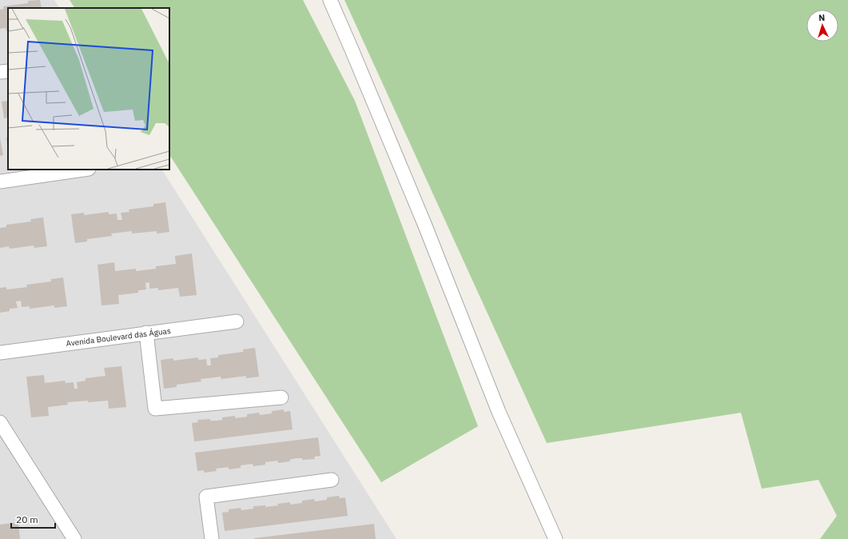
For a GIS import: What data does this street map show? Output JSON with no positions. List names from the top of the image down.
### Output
{
  "streets": {
    "street": ["Avenida Boulevard das Águas"]
  },
  "scale_bar": "20 m",
  "north": "top"
}
